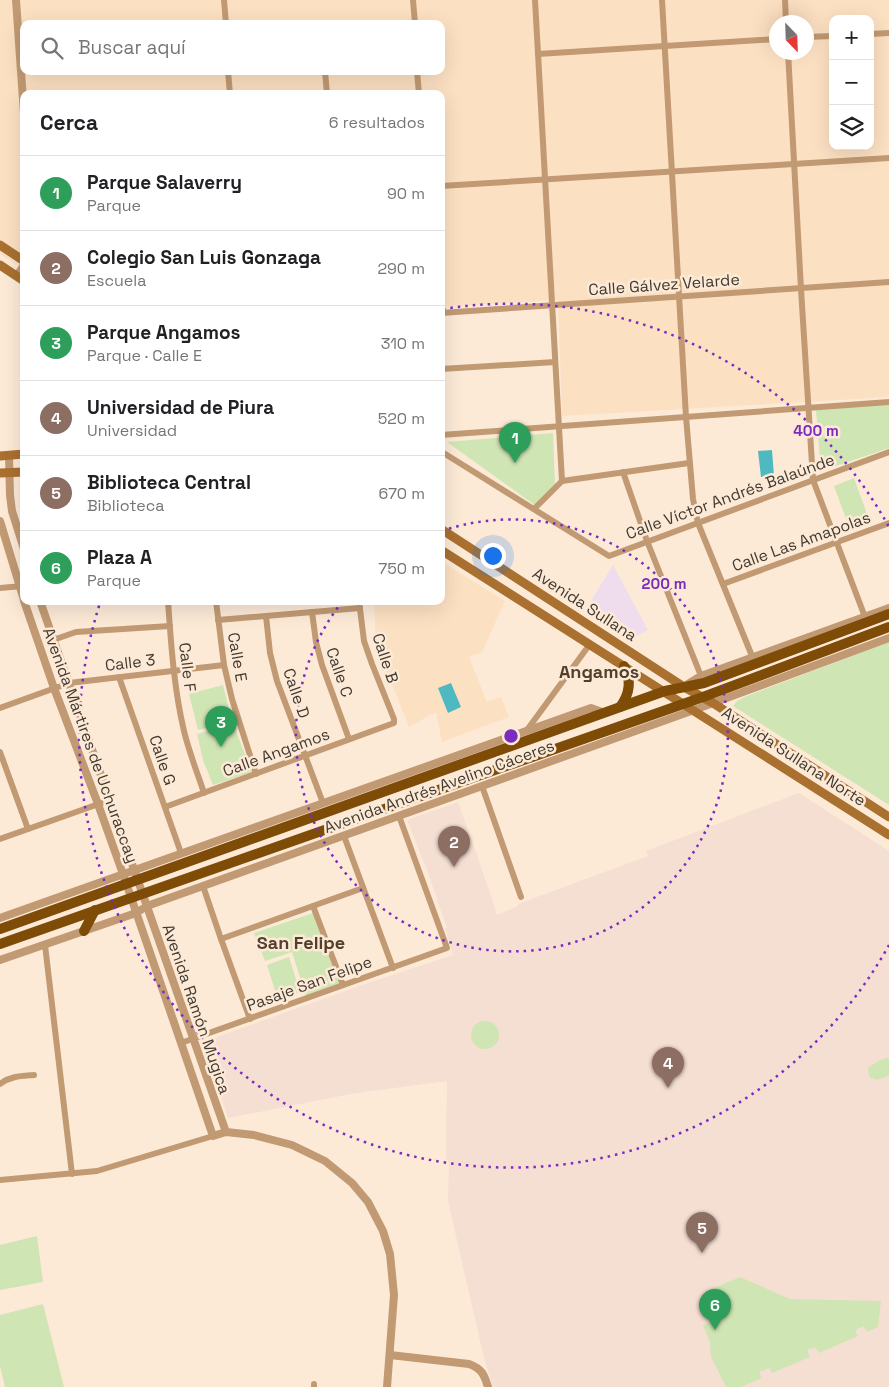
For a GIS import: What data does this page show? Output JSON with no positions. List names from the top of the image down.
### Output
{
  "streets": {
    "highway": ["Avenida Andrés Avelino Cáceres"],
    "main road": ["Avenida Sullana", "Avenida Sullana Norte"],
    "street": [
      "Calle Gálvez Velarde",
      "Calle Víctor Andrés Balaúnde",
      "Calle Las Amapolas",
      "Calle E",
      "Calle B",
      "Calle 3",
      "Calle F",
      "Calle C",
      "Calle D",
      "Avenida Mártires de Uchuraccay",
      "Calle Angamos",
      "Calle G",
      "Pasaje San Felipe",
      "Avenida Ramón Mugica"
    ]
  },
  "crossings": [
    ["Avenida Sullana", "Avenida Sullana Norte"],
    ["Avenida Sullana", "Avenida Andrés Avelino Cáceres"],
    ["Calle E", "Calle 3"],
    ["Calle E", "Calle Angamos"],
    ["Calle B", "Calle Angamos"],
    ["Calle 3", "Calle F"],
    ["Calle 3", "Avenida Mártires de Uchuraccay"],
    ["Calle 3", "Calle G"],
    ["Calle F", "Calle Angamos"],
    ["Calle C", "Calle Angamos"],
    ["Calle D", "Calle Angamos"],
    ["Calle D", "Avenida Andrés Avelino Cáceres"],
    ["Avenida Mártires de Uchuraccay", "Avenida Andrés Avelino Cáceres"],
    ["Avenida Mártires de Uchuraccay", "Avenida Ramón Mugica"],
    ["Calle Angamos", "Calle G"],
    ["Avenida Sullana Norte", "Avenida Andrés Avelino Cáceres"],
    ["Calle G", "Avenida Andrés Avelino Cáceres"],
    ["Avenida Andrés Avelino Cáceres", "Pasaje San Felipe"],
    ["Avenida Andrés Avelino Cáceres", "Avenida Ramón Mugica"],
    ["Pasaje San Felipe", "Avenida Ramón Mugica"]
  ],
  "districts": ["Angamos", "San Felipe"],
  "north": "bottom right",
  "page": {
    "map_buttons": ["+", "−"],
    "search": "Buscar aquí",
    "heading": ["Cerca", "6 resultados"],
    "list": [
      {
        "mark": "1",
        "name": "Parque Salaverry",
        "note": "Parque",
        "value": "90 m"
      },
      {
        "mark": "2",
        "name": "Colegio San Luis Gonzaga",
        "note": "Escuela",
        "value": "290 m"
      },
      {
        "mark": "3",
        "name": "Parque Angamos",
        "note": "Parque · Calle E",
        "value": "310 m"
      },
      {
        "mark": "4",
        "name": "Universidad de Piura",
        "note": "Universidad",
        "value": "520 m"
      },
      {
        "mark": "5",
        "name": "Biblioteca Central",
        "note": "Biblioteca",
        "value": "670 m"
      },
      {
        "mark": "6",
        "name": "Plaza A",
        "note": "Parque",
        "value": "750 m"
      }
    ],
    "pins": [
      "1",
      "3",
      "2",
      "4",
      "5",
      "6"
    ]
  },
  "rings": ["400 m", "200 m"]
}
